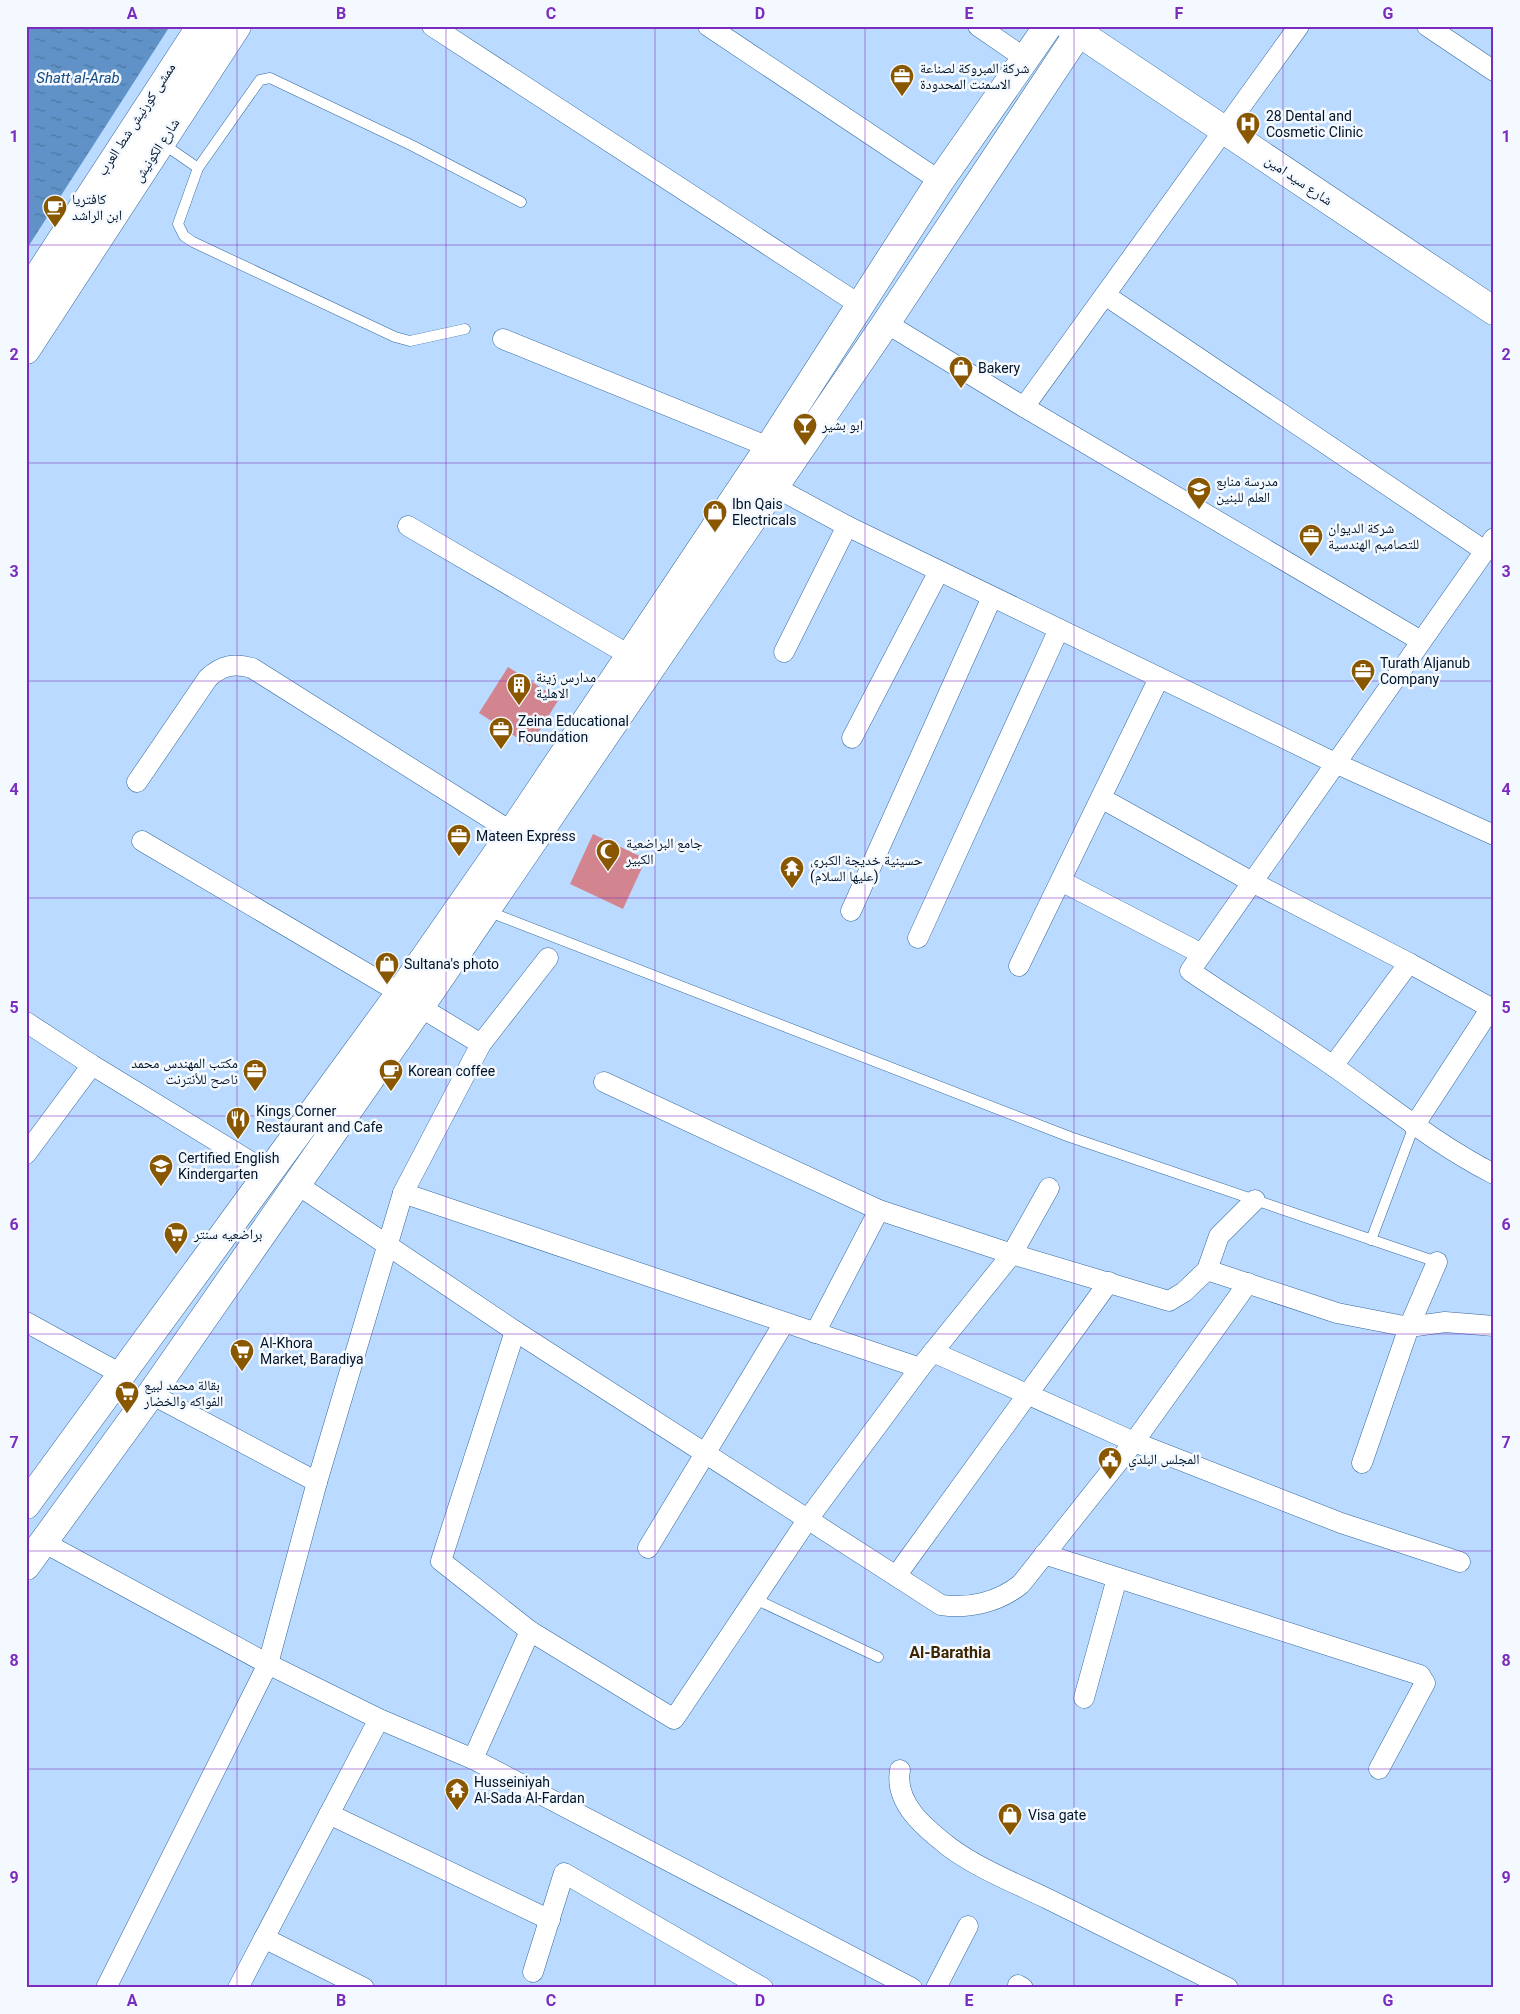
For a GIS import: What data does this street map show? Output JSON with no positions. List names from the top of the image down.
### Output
{
  "streets": {
    "main road": ["شارع الكونيش", "شارع سيد امين"],
    "street": ["ممشى كورنيش شط العرب"]
  },
  "districts": ["Al-Barathia"],
  "water": ["Shatt al-Arab"],
  "places": {
    "office": [
      "شركة المبروكة لصناعة الاسمنت المحدودة",
      "شركة الديوان للتصاميم الهندسية",
      "Turath Aljanub Company",
      "Zeina Educational Foundation",
      "Mateen Express",
      "مكتب المهندس محمد ناصح للأنترنت"
    ],
    "hospital": ["28 Dental and Cosmetic Clinic"],
    "cafe": ["كافتريا ابن الراشد", "Korean coffee"],
    "shop": [
      "Bakery",
      "Ibn Qais Electricals",
      "Sultana's photo",
      "Visa gate"
    ],
    "bar": ["ابو بشير"],
    "school or university": ["مدرسة منابع العلم للبنين", "Certified English Kindergarten"],
    "building": ["مدارس زينة الاهلية"],
    "mosque": ["جامع البراضعية الكبير"],
    "temple": ["حسينية خديجة الكبرى (عليها السلام)", "Husseiniyah Al-Sada Al-Fardan"],
    "restaurant": ["Kings Corner Restaurant and Cafe"],
    "supermarket": ["براضعيه سنتر", "Al-Khora Market, Baradiya", "بقالة محمد لبيع الفواكه والخضار"],
    "public building": ["المجلس البلدي"]
  },
  "grid": {
    "columns": [
      "A",
      "B",
      "C",
      "D",
      "E",
      "F",
      "G"
    ],
    "rows": [
      "1",
      "2",
      "3",
      "4",
      "5",
      "6",
      "7",
      "8",
      "9"
    ]
  }
}
